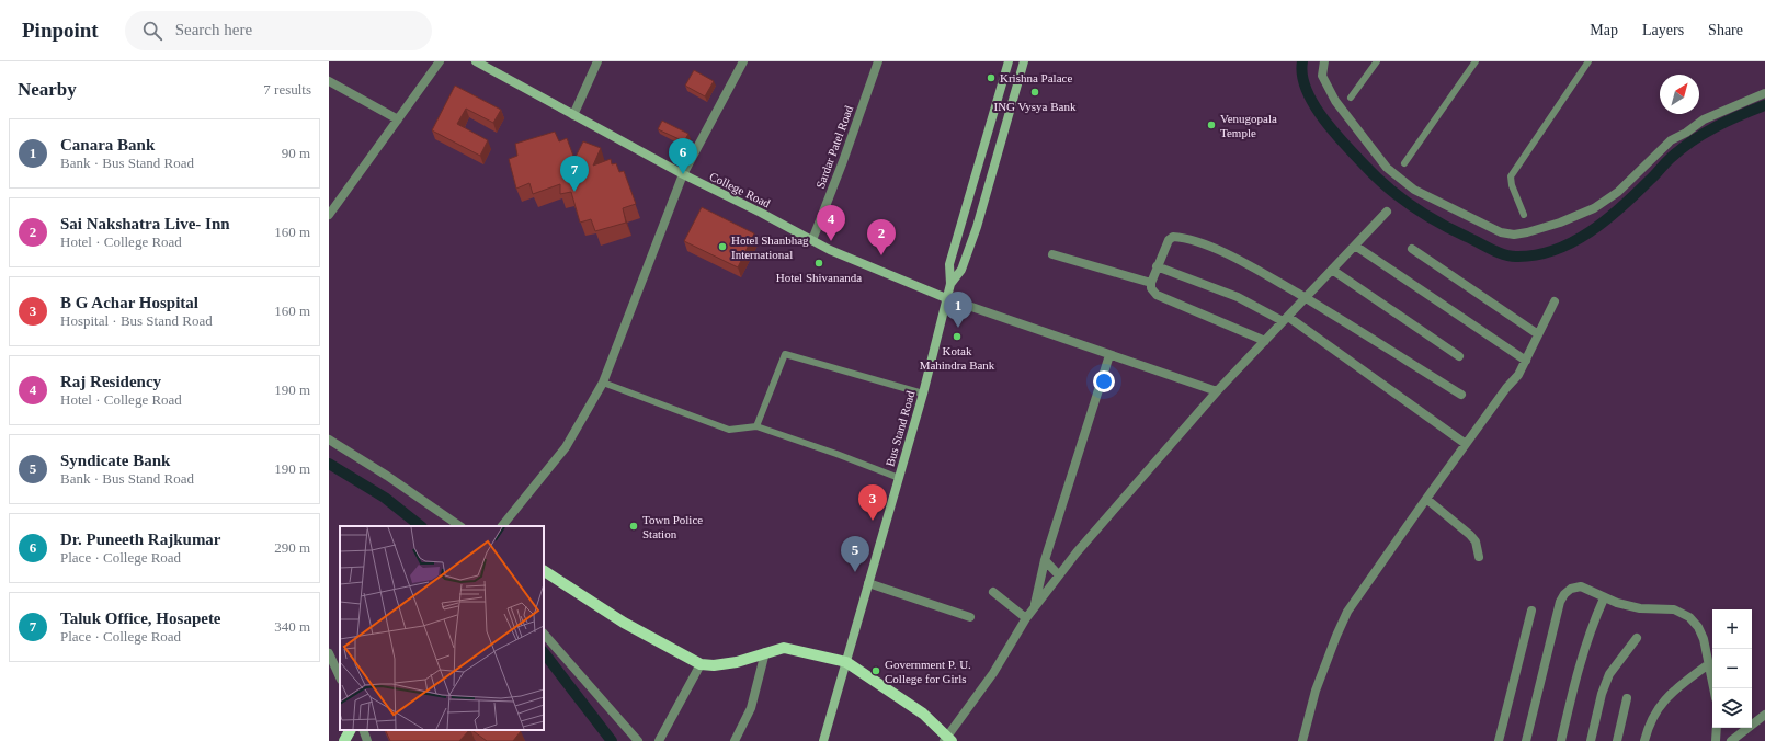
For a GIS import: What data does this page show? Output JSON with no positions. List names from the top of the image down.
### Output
{
  "streets": {
    "main road": ["College Road", "Bus Stand Road"],
    "street": ["Sardar Patel Road"]
  },
  "crossings": [
    ["Sardar Patel Road", "College Road"],
    ["College Road", "Bus Stand Road"]
  ],
  "places": [
    "Krishna Palace",
    "ING Vysya Bank",
    "Venugopala Temple",
    "Hotel Shanbhag International",
    "Hotel Shivananda",
    "Kotak Mahindra Bank",
    "Town Police Station",
    "Government P. U. College for Girls"
  ],
  "north": "top right",
  "page": {
    "header": "Pinpoint",
    "search": "Search here",
    "nav": ["Map", "Layers", "Share"],
    "heading": ["Nearby", "7 results"],
    "list": [
      {
        "mark": "1",
        "name": "Canara Bank",
        "note": "Bank · Bus Stand Road",
        "value": "90 m"
      },
      {
        "mark": "2",
        "name": "Sai Nakshatra Live- Inn",
        "note": "Hotel · College Road",
        "value": "160 m"
      },
      {
        "mark": "3",
        "name": "B G Achar Hospital",
        "note": "Hospital · Bus Stand Road",
        "value": "160 m"
      },
      {
        "mark": "4",
        "name": "Raj Residency",
        "note": "Hotel · College Road",
        "value": "190 m"
      },
      {
        "mark": "5",
        "name": "Syndicate Bank",
        "note": "Bank · Bus Stand Road",
        "value": "190 m"
      },
      {
        "mark": "6",
        "name": "Dr. Puneeth Rajkumar",
        "note": "Place · College Road",
        "value": "290 m"
      },
      {
        "mark": "7",
        "name": "Taluk Office, Hosapete",
        "note": "Place · College Road",
        "value": "340 m"
      }
    ],
    "pins": [
      "6",
      "7",
      "4",
      "2",
      "1",
      "3",
      "5"
    ],
    "map_buttons": ["+", "−"]
  }
}
